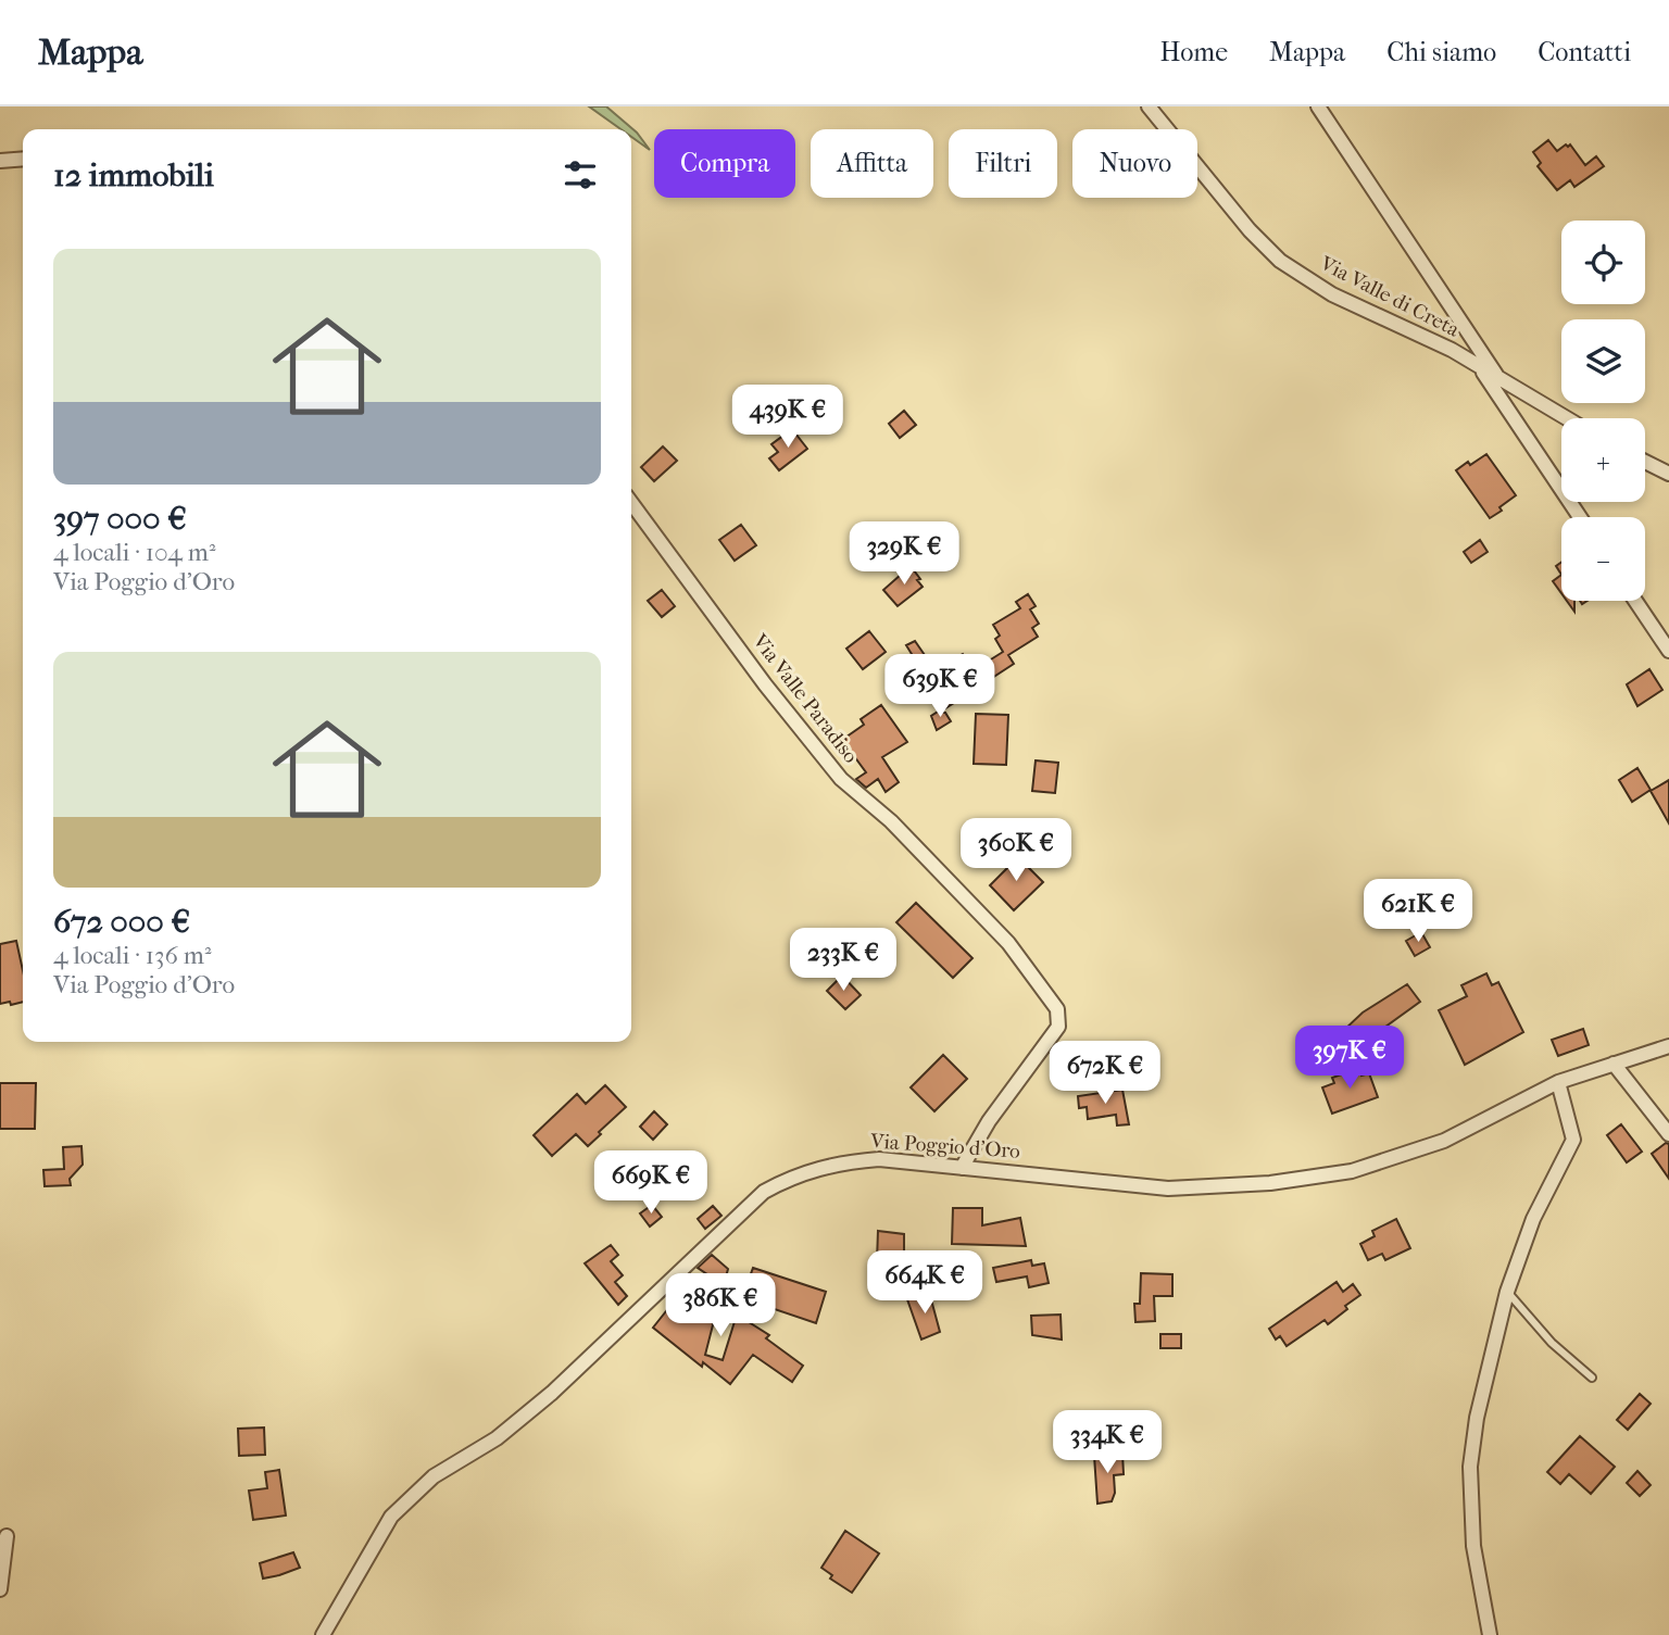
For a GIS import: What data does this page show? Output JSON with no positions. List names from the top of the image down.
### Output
{
  "streets": {
    "street": ["Via Valle di Creta", "Via Valle Paradiso", "Via Poggio d'Oro"]
  },
  "crossings": [
    ["Via Valle Paradiso", "Via Poggio d'Oro"]
  ],
  "page": {
    "header": "Mappa",
    "nav": [
      "Home",
      "Mappa",
      "Chi siamo",
      "Contatti"
    ],
    "chip": [
      "Compra",
      "Affitta",
      "Filtri",
      "Nuovo"
    ],
    "heading": "12 immobili",
    "map_buttons": ["+", "−"],
    "list": [
      {
        "name": "397 000 €",
        "note": "4 locali · 104 m² · Via Poggio d'Oro"
      },
      {
        "name": "672 000 €",
        "note": "4 locali · 136 m² · Via Poggio d'Oro"
      }
    ],
    "price": [
      "439K €",
      "329K €",
      "639K €",
      "360K €",
      "621K €",
      "233K €",
      "397K €",
      "672K €",
      "669K €",
      "664K €",
      "386K €",
      "334K €"
    ]
  }
}
